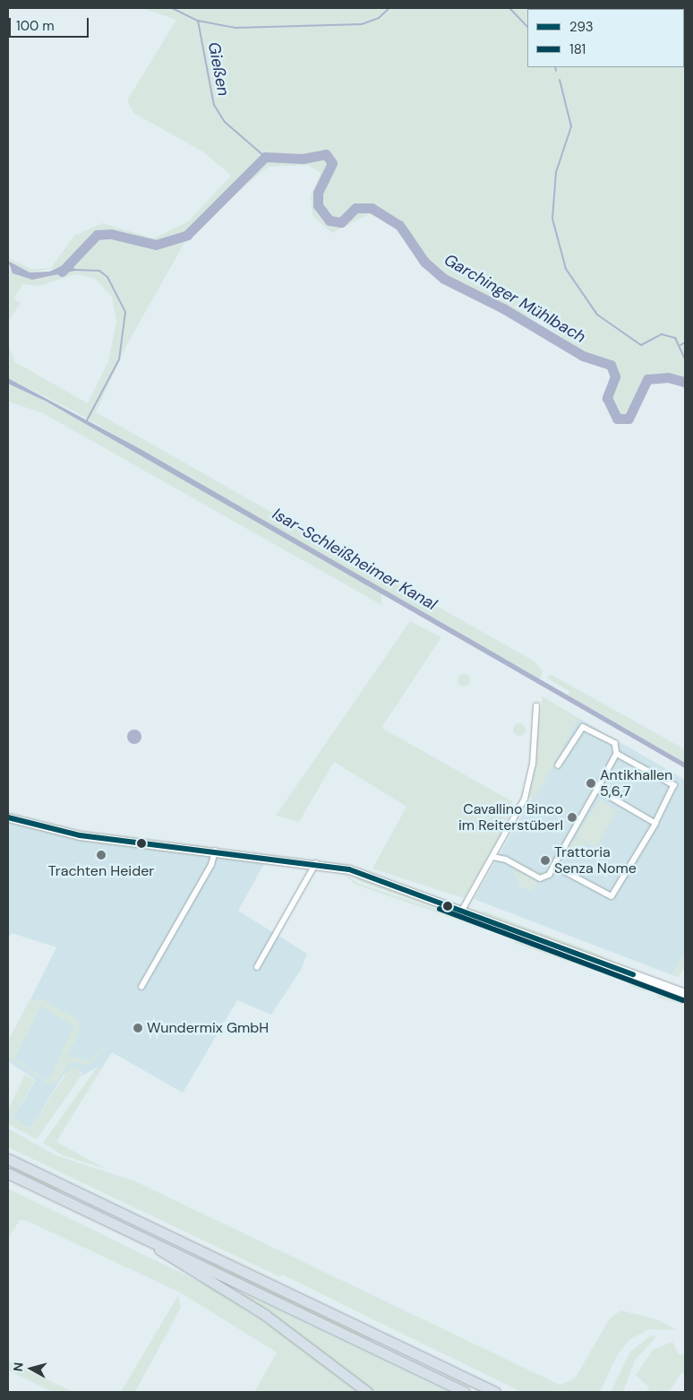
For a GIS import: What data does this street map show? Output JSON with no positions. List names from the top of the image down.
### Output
{
  "water": ["Gießen", "Garchinger Mühlbach", "Isar-Schleißheimer Kanal"],
  "places": [
    "Antikhallen 5,6,7",
    "Cavallino Binco im Reiterstüberl",
    "Trachten Heider",
    "Trattoria Senza Nome",
    "Wundermix GmbH"
  ],
  "lines": ["transit line 293", "transit line 181"],
  "legend": ["293", "181"],
  "scale_bar": "100 m",
  "north": "left"
}
